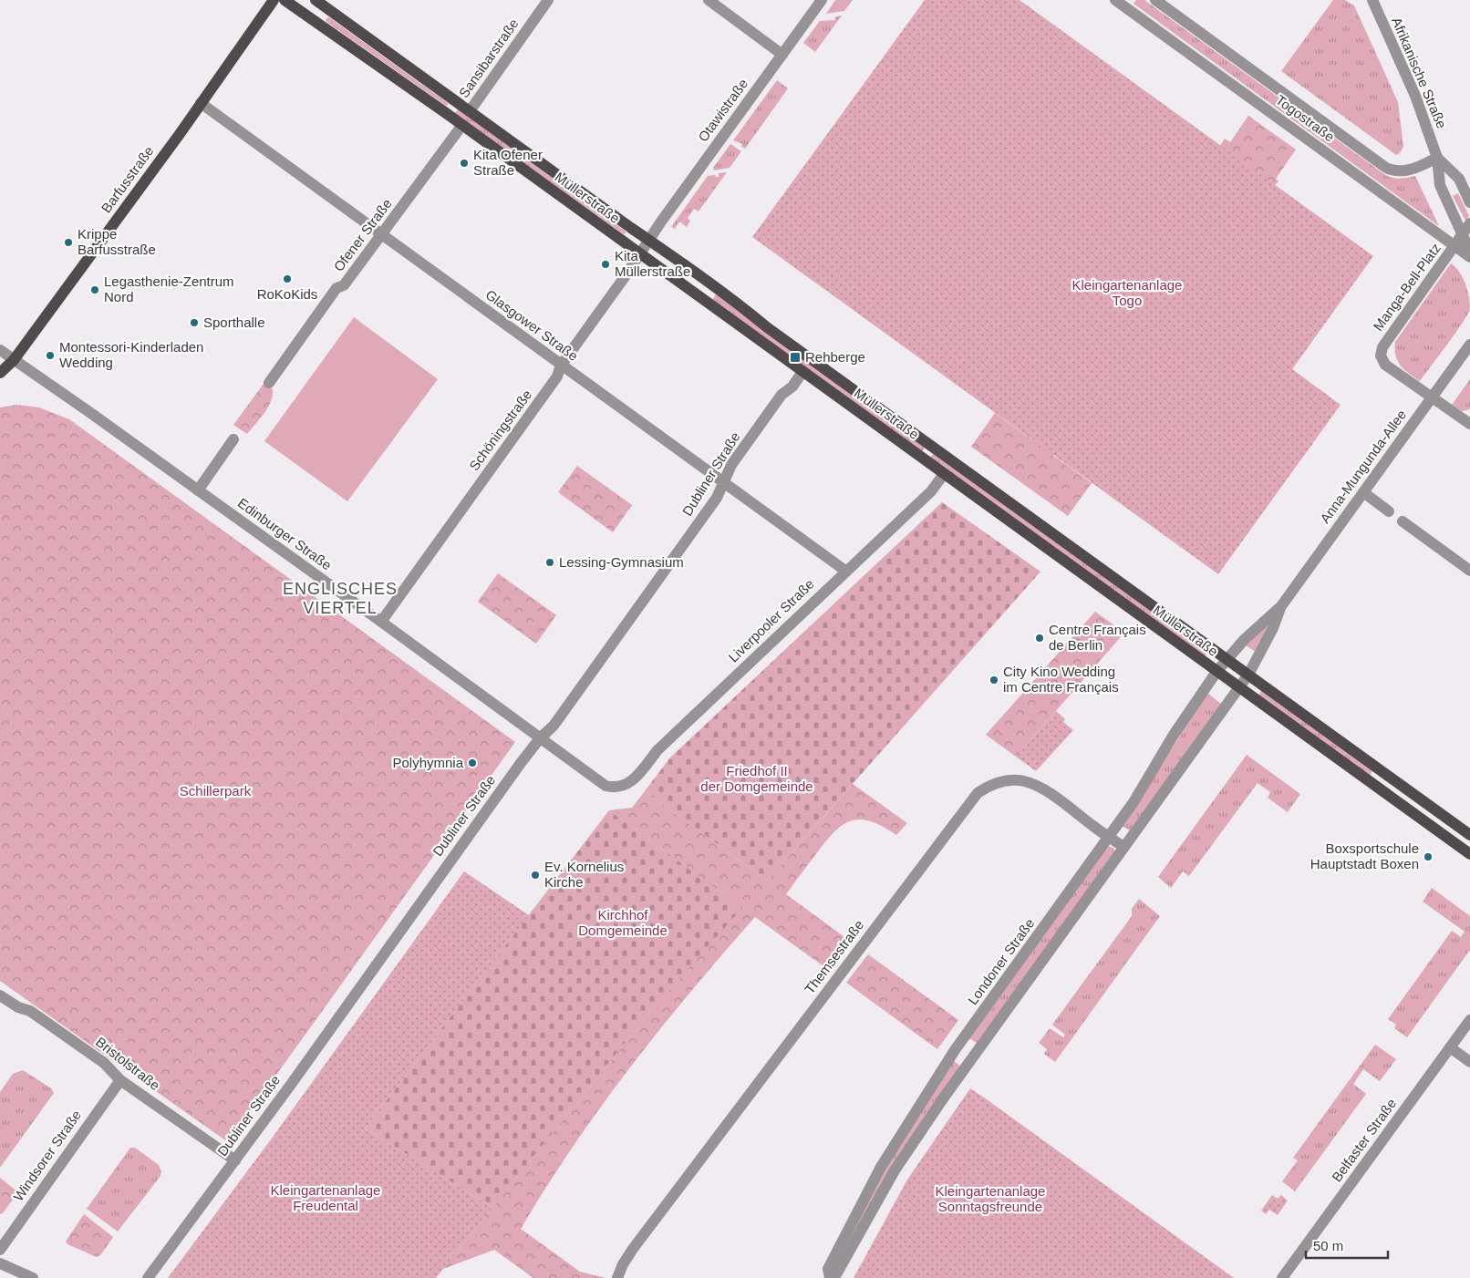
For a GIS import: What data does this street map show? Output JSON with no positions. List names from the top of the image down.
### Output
{
  "streets": {
    "main road": ["Barfusstraße", "Müllerstraße"],
    "street": [
      "Sansibarstraße",
      "Afrikanische Straße",
      "Otawistraße",
      "Togostraße",
      "Ofener Straße",
      "Manga-Bell-Platz",
      "Glasgower Straße",
      "Schöningstraße",
      "Anna-Mungunda-Allee",
      "Dubliner Straße",
      "Edinburger Straße",
      "Liverpooler Straße",
      "Themsestraße",
      "Londoner Straße",
      "Bristolstraße",
      "Belfaster Straße",
      "Windsorer Straße"
    ]
  },
  "crossings": [
    ["Sansibarstraße", "Müllerstraße"],
    ["Afrikanische Straße", "Togostraße"],
    ["Afrikanische Straße", "Manga-Bell-Platz"],
    ["Otawistraße", "Müllerstraße"],
    ["Otawistraße", "Schöningstraße"],
    ["Togostraße", "Manga-Bell-Platz"],
    ["Barfusstraße", "Glasgower Straße"],
    ["Barfusstraße", "Edinburger Straße"],
    ["Müllerstraße", "Ofener Straße"],
    ["Müllerstraße", "Schöningstraße"],
    ["Müllerstraße", "Anna-Mungunda-Allee"],
    ["Müllerstraße", "Dubliner Straße"],
    ["Müllerstraße", "Liverpooler Straße"],
    ["Müllerstraße", "Londoner Straße"],
    ["Ofener Straße", "Glasgower Straße"],
    ["Manga-Bell-Platz", "Anna-Mungunda-Allee"],
    ["Glasgower Straße", "Schöningstraße"],
    ["Glasgower Straße", "Dubliner Straße"],
    ["Glasgower Straße", "Liverpooler Straße"],
    ["Schöningstraße", "Edinburger Straße"],
    ["Anna-Mungunda-Allee", "Londoner Straße"],
    ["Dubliner Straße", "Edinburger Straße"],
    ["Dubliner Straße", "Bristolstraße"],
    ["Edinburger Straße", "Liverpooler Straße"],
    ["Themsestraße", "Londoner Straße"],
    ["Bristolstraße", "Windsorer Straße"]
  ],
  "districts": ["ENGLISCHES VIERTEL"],
  "parks": [
    "Kleingartenanlage Togo",
    "Friedhof II der Domgemeinde",
    "Schillerpark",
    "Kirchhof Domgemeinde",
    "Kleingartenanlage Freudental",
    "Kleingartenanlage Sonntagsfreunde"
  ],
  "places": {
    "other": [
      "Kita Ofener Straße",
      "Krippe Barfusstraße",
      "Kita Müllerstraße",
      "RoKoKids",
      "Legasthenie-Zentrum Nord",
      "Sporthalle",
      "Montessori-Kinderladen Wedding",
      "Lessing-Gymnasium",
      "Centre Français de Berlin",
      "City Kino Wedding im Centre Français",
      "Polyhymnia",
      "Boxsportschule Hauptstadt Boxen",
      "Ev. Kornelius Kirche"
    ],
    "transit": ["Rehberge"]
  },
  "scale_bar": "50 m"
}
